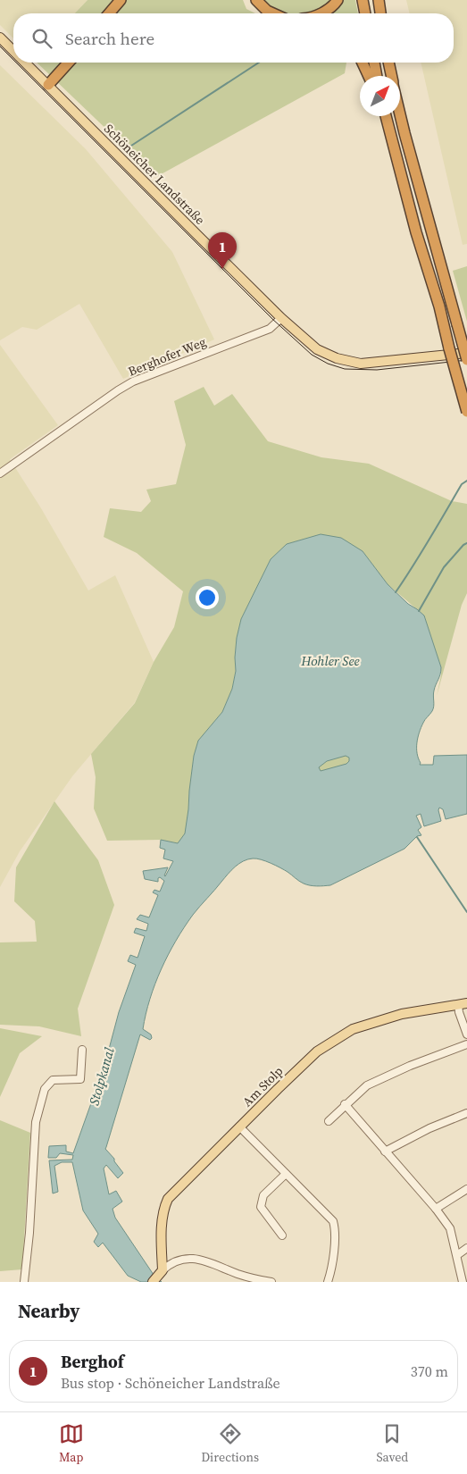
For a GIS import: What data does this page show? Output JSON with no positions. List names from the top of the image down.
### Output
{
  "streets": {
    "main road": ["Schöneicher Landstraße", "Am Stolp"],
    "street": ["Berghofer Weg"]
  },
  "crossings": [
    ["Schöneicher Landstraße", "Berghofer Weg"]
  ],
  "water": ["Hohler See", "Stolpkanal"],
  "north": "top right",
  "page": {
    "search": "Search here",
    "pins": "1",
    "heading": "Nearby",
    "list": [
      {
        "mark": "1",
        "name": "Berghof",
        "note": "Bus stop · Schöneicher Landstraße",
        "value": "370 m"
      }
    ],
    "nav": ["Map", "Directions", "Saved"]
  }
}
